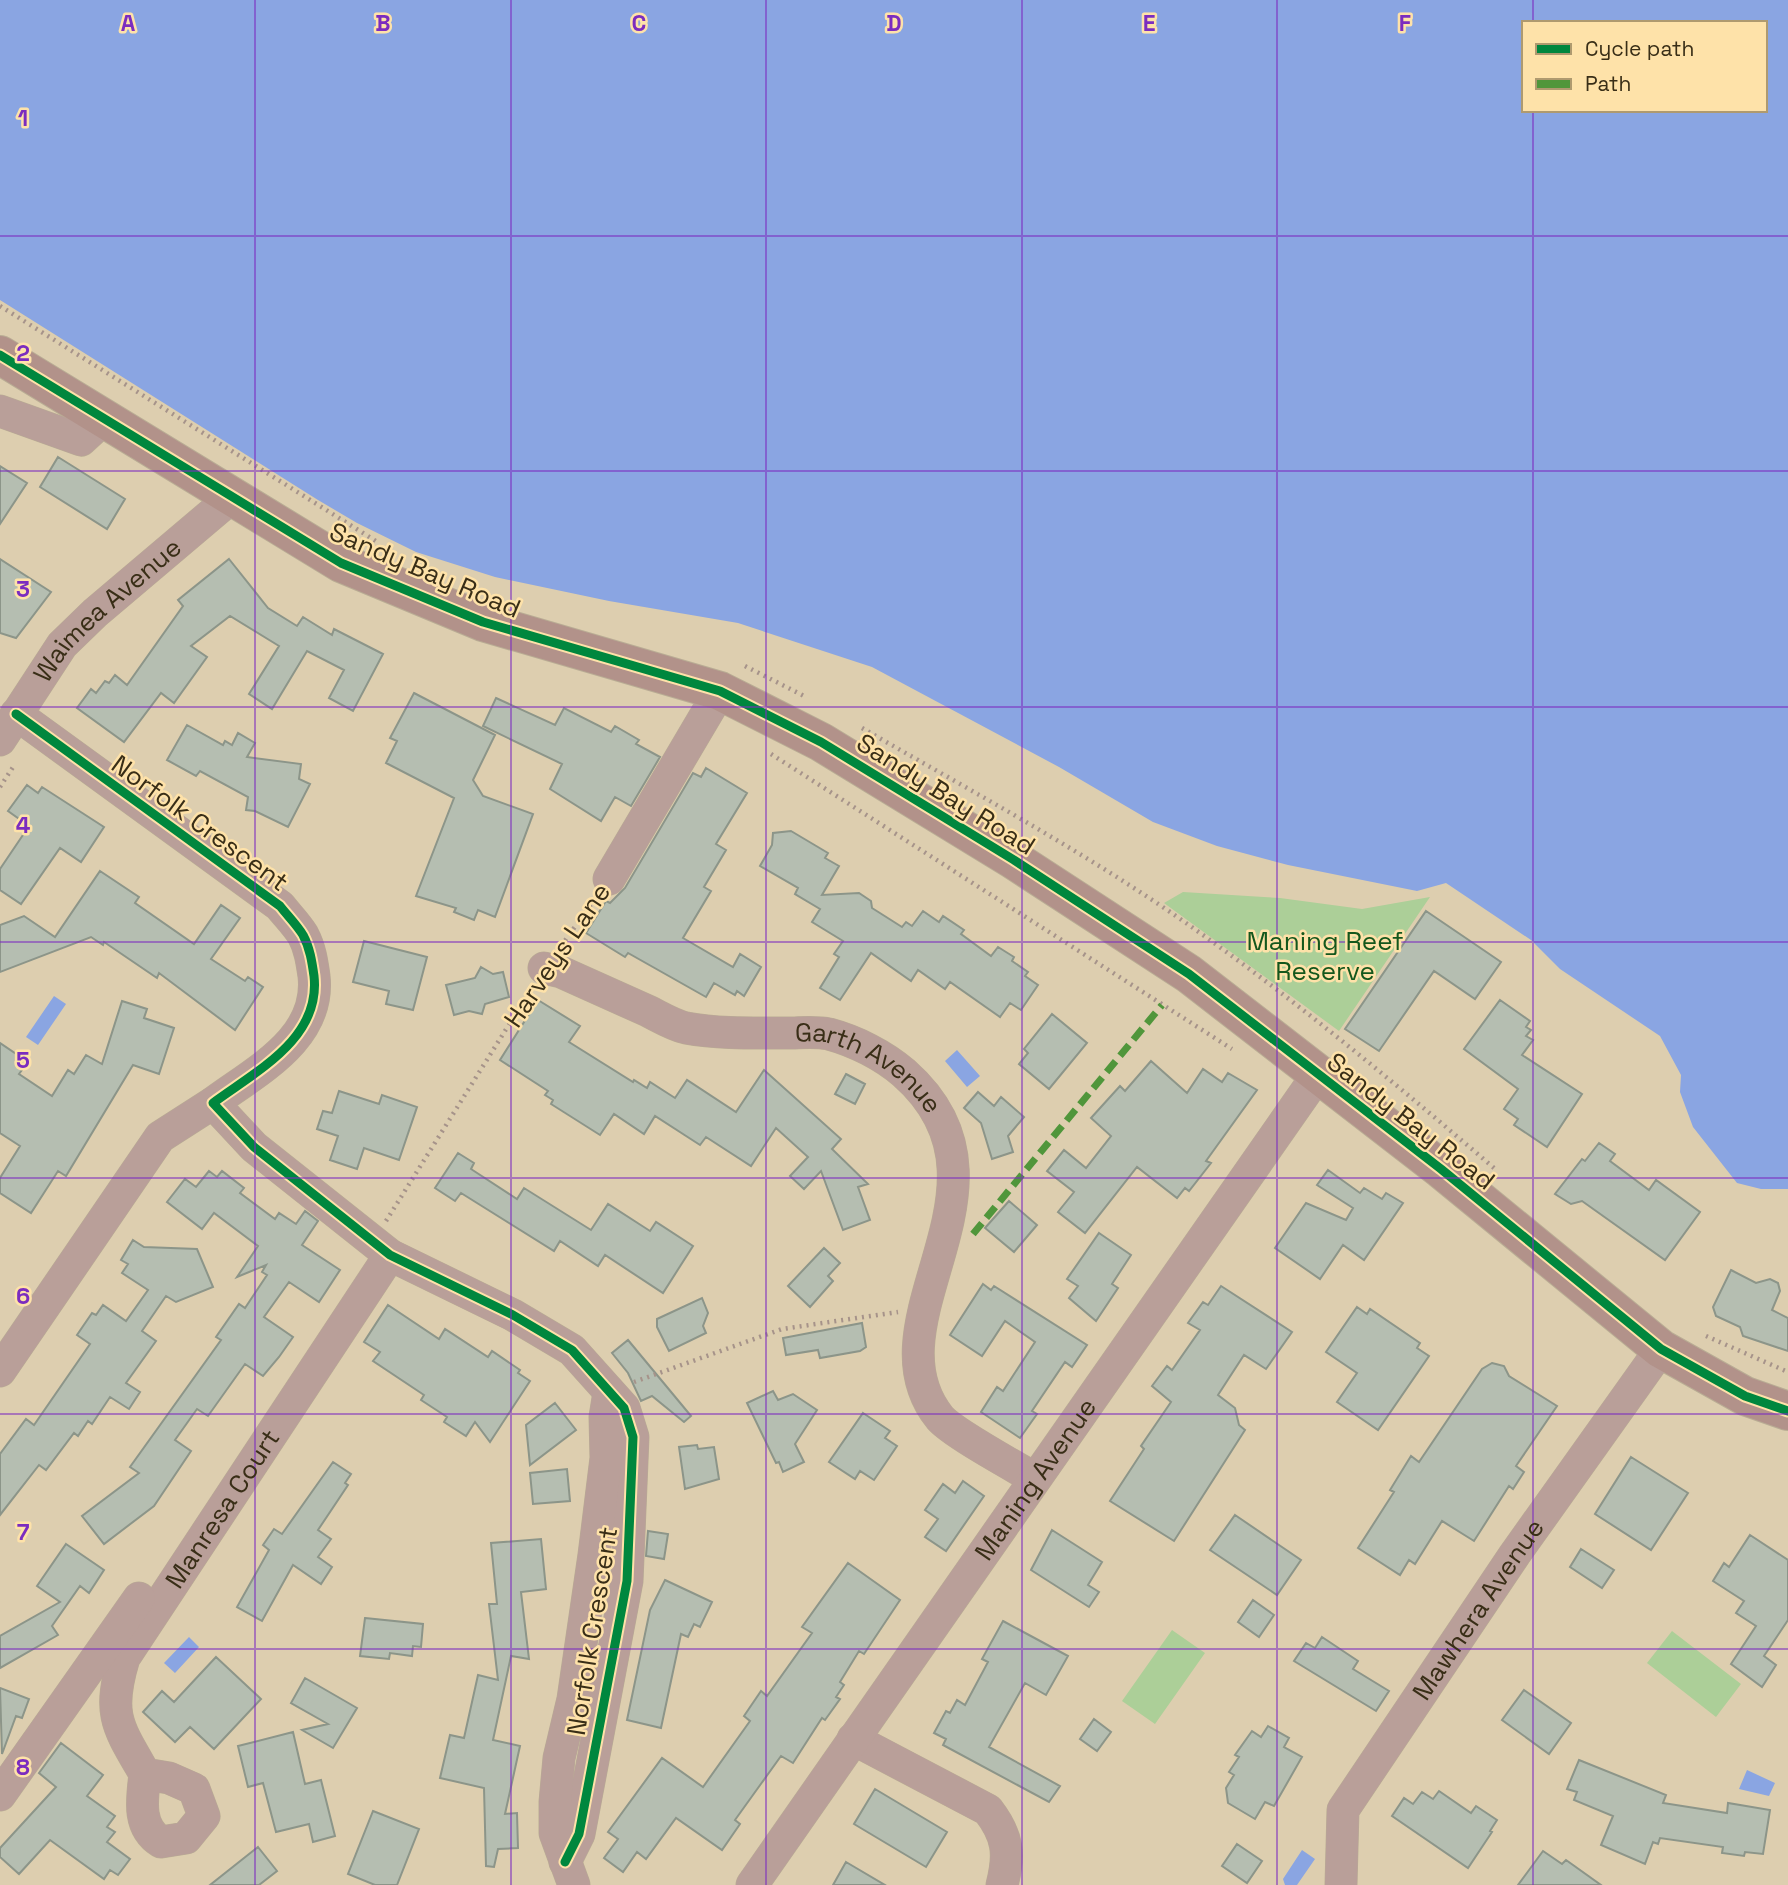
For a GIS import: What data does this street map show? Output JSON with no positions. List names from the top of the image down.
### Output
{
  "streets": {
    "main road": ["Sandy Bay Road"],
    "street": [
      "Waimea Avenue",
      "Norfolk Crescent",
      "Harveys Lane",
      "Garth Avenue",
      "Maning Avenue",
      "Manresa Court",
      "Mawhera Avenue"
    ]
  },
  "crossings": [
    ["Sandy Bay Road", "Waimea Avenue"],
    ["Sandy Bay Road", "Harveys Lane"],
    ["Sandy Bay Road", "Maning Avenue"],
    ["Sandy Bay Road", "Mawhera Avenue"],
    ["Waimea Avenue", "Norfolk Crescent"],
    ["Norfolk Crescent", "Manresa Court"],
    ["Harveys Lane", "Garth Avenue"],
    ["Garth Avenue", "Maning Avenue"]
  ],
  "parks": ["Maning Reef Reserve"],
  "legend": ["Cycle path", "Path"],
  "grid": {
    "columns": [
      "A",
      "B",
      "C",
      "D",
      "E",
      "F"
    ],
    "rows": [
      "1",
      "2",
      "3",
      "4",
      "5",
      "6",
      "7",
      "8"
    ]
  }
}
